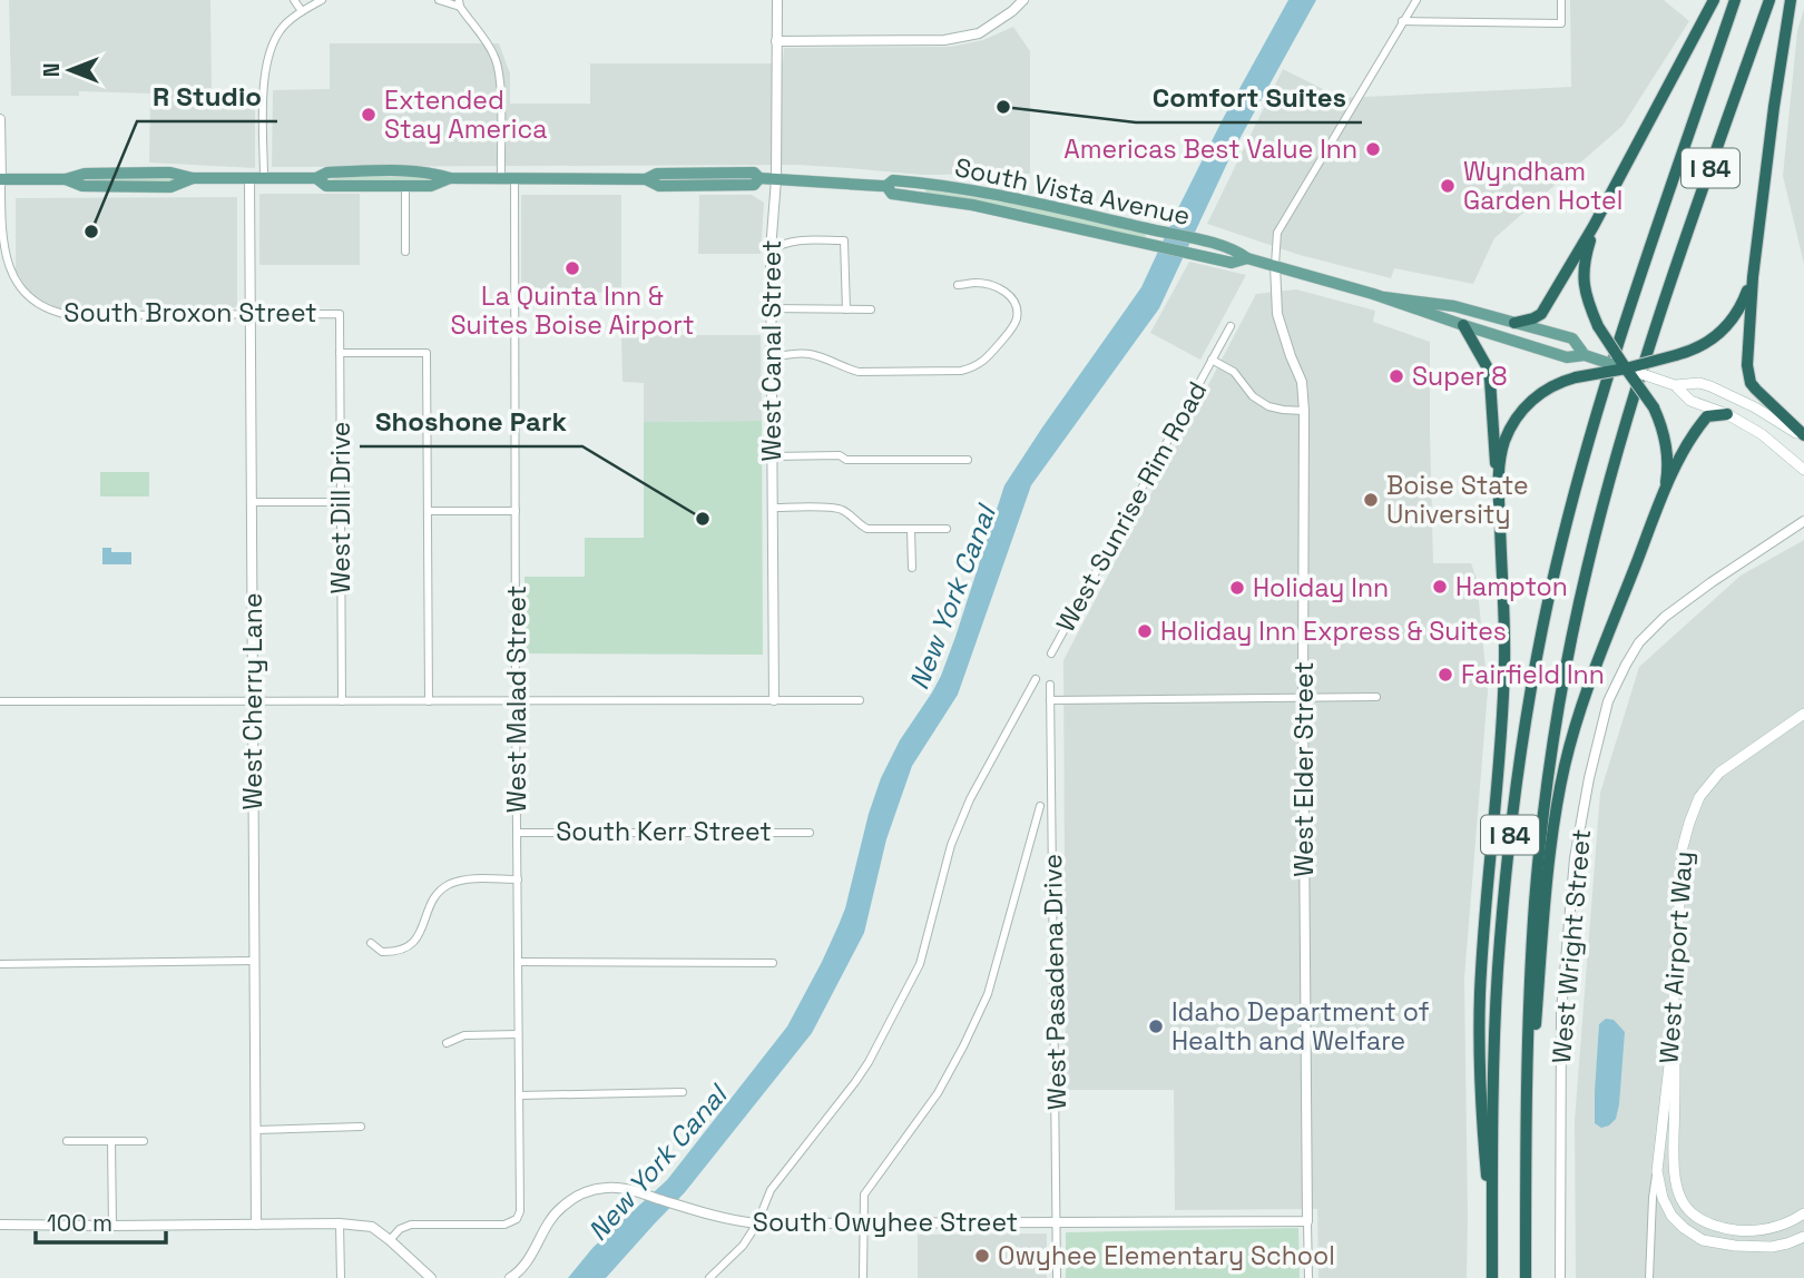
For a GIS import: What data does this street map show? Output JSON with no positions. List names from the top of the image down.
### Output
{
  "streets": {
    "highway": ["I 84"],
    "main road": ["South Vista Avenue", "West Airport Way"],
    "street": [
      "South Broxon Street",
      "West Canal Street",
      "West Sunrise Rim Road",
      "West Dill Drive",
      "West Malad Street",
      "West Cherry Lane",
      "West Elder Street",
      "South Kerr Street",
      "West Wright Street",
      "West Pasadena Drive",
      "South Owyhee Street"
    ]
  },
  "crossings": [
    ["South Vista Avenue", "South Broxon Street"],
    ["South Vista Avenue", "West Canal Street"],
    ["South Vista Avenue", "West Malad Street"],
    ["South Vista Avenue", "West Cherry Lane"],
    ["South Vista Avenue", "West Elder Street"],
    ["South Broxon Street", "West Dill Drive"],
    ["South Broxon Street", "West Cherry Lane"],
    ["West Sunrise Rim Road", "West Elder Street"],
    ["West Malad Street", "South Kerr Street"],
    ["West Elder Street", "South Owyhee Street"],
    ["West Pasadena Drive", "South Owyhee Street"]
  ],
  "water": ["New York Canal"],
  "places": [
    "Comfort Suites",
    "Extended Stay America",
    "Americas Best Value Inn",
    "Wyndham Garden Hotel",
    "R Studio",
    "La Quinta Inn & Suites Boise Airport",
    "Super 8",
    "Boise State University",
    "Shoshone Park",
    "Hampton",
    "Holiday Inn",
    "Holiday Inn Express & Suites",
    "Fairfield Inn",
    "Idaho Department of Health and Welfare",
    "Owyhee Elementary School"
  ],
  "scale_bar": "100 m",
  "north": "left"
}
